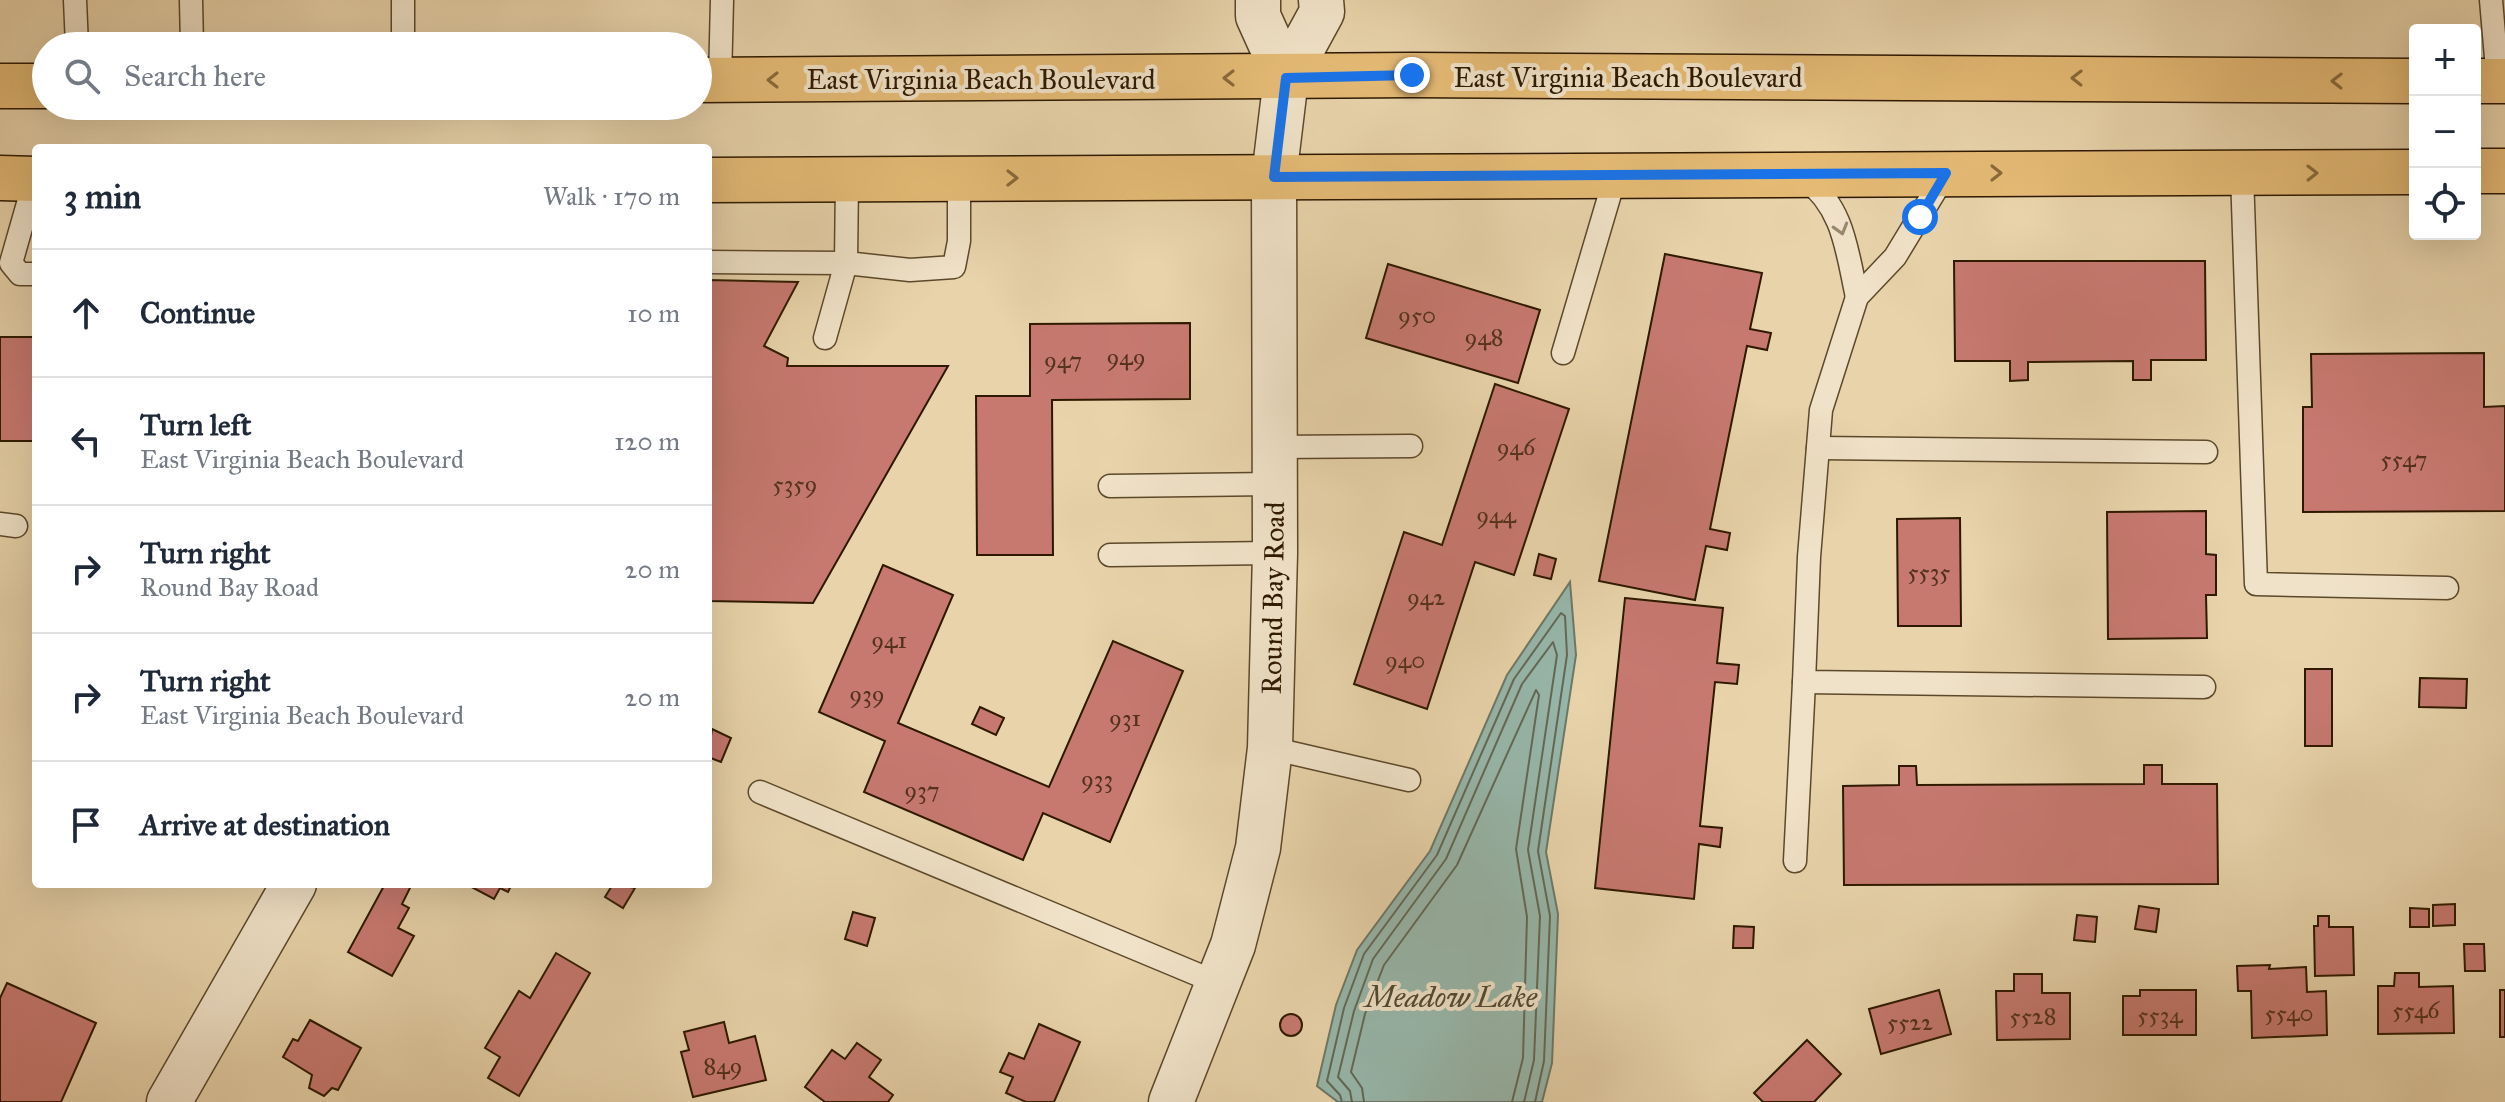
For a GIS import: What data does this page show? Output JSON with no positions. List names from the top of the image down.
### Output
{
  "streets": {
    "main road": ["East Virginia Beach Boulevard"],
    "street": ["Round Bay Road"]
  },
  "crossings": [
    ["East Virginia Beach Boulevard", "Round Bay Road"]
  ],
  "water": ["Meadow Lake"],
  "house_numbers": [
    "950",
    "948",
    "949",
    "947",
    "946",
    "5547",
    "5359",
    "944",
    "5535",
    "942",
    "941",
    "940",
    "939",
    "931",
    "933",
    "937",
    "5546",
    "5540",
    "5534",
    "5528",
    "5522",
    "849"
  ],
  "page": {
    "map_buttons": ["+", "−"],
    "search": "Search here",
    "heading": ["3 min", "Walk · 170 m"],
    "list": [
      ["Continue", "10 m"],
      ["Turn left", "East Virginia Beach Boulevard", "120 m"],
      ["Turn right", "Round Bay Road", "20 m"],
      ["Turn right", "East Virginia Beach Boulevard", "20 m"],
      "Arrive at destination"
    ]
  }
}
